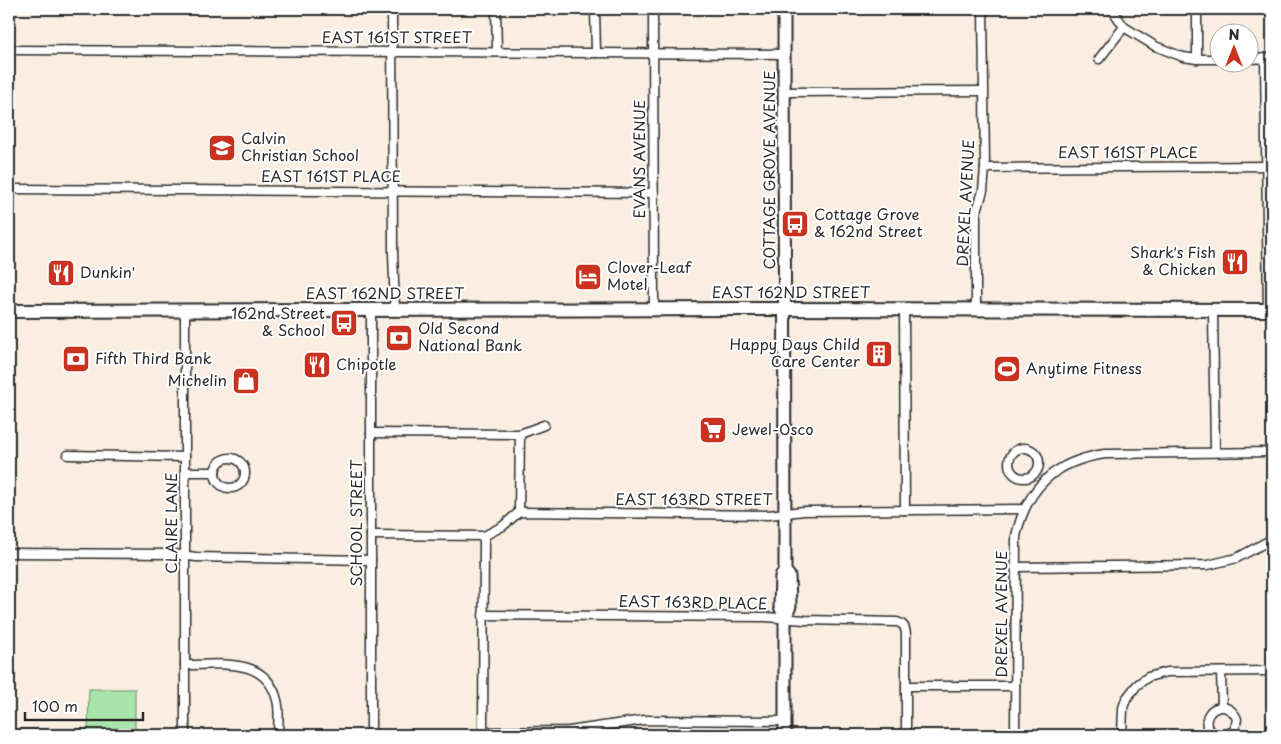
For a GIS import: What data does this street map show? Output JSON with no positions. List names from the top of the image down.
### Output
{
  "streets": {
    "main road": ["EAST 162ND STREET"],
    "street": [
      "EAST 161ST STREET",
      "EAST 161ST PLACE",
      "EVANS AVENUE",
      "COTTAGE GROVE AVENUE",
      "DREXEL AVENUE",
      "EAST 163RD STREET",
      "CLAIRE LANE",
      "SCHOOL STREET",
      "EAST 163RD PLACE"
    ]
  },
  "crossings": [
    ["EAST 161ST STREET", "EVANS AVENUE"],
    ["EAST 161ST STREET", "COTTAGE GROVE AVENUE"],
    ["EAST 161ST PLACE", "EVANS AVENUE"],
    ["EAST 161ST PLACE", "DREXEL AVENUE"],
    ["EVANS AVENUE", "EAST 162ND STREET"],
    ["COTTAGE GROVE AVENUE", "EAST 162ND STREET"],
    ["COTTAGE GROVE AVENUE", "EAST 163RD STREET"],
    ["COTTAGE GROVE AVENUE", "EAST 163RD PLACE"],
    ["DREXEL AVENUE", "EAST 162ND STREET"],
    ["DREXEL AVENUE", "EAST 163RD STREET"],
    ["EAST 162ND STREET", "CLAIRE LANE"],
    ["EAST 162ND STREET", "SCHOOL STREET"]
  ],
  "places": {
    "school or university": ["Calvin Christian School"],
    "bus stop": ["Cottage Grove & 162nd Street", "162nd Street & School"],
    "restaurant": ["Shark's Fish & Chicken", "Dunkin'", "Chipotle"],
    "hotel": ["Clover-Leaf Motel"],
    "bank": ["Old Second National Bank", "Fifth Third Bank"],
    "building": ["Happy Days Child Care Center"],
    "sports": ["Anytime Fitness"],
    "shop": ["Michelin"],
    "supermarket": ["Jewel-Osco"]
  },
  "scale_bar": "100 m",
  "north": "top"
}
